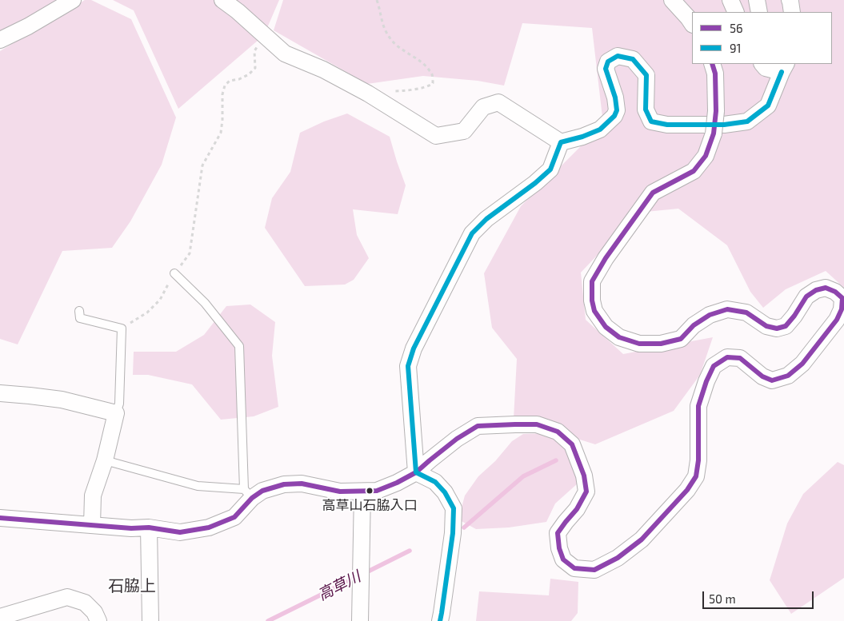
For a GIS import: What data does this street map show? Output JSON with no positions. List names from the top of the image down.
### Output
{
  "districts": ["石脇上"],
  "water": ["高草川"],
  "places": ["高草山石脇入口"],
  "lines": ["transit line 91", "transit line 56"],
  "legend": ["56", "91"],
  "scale_bar": "50 m"
}
